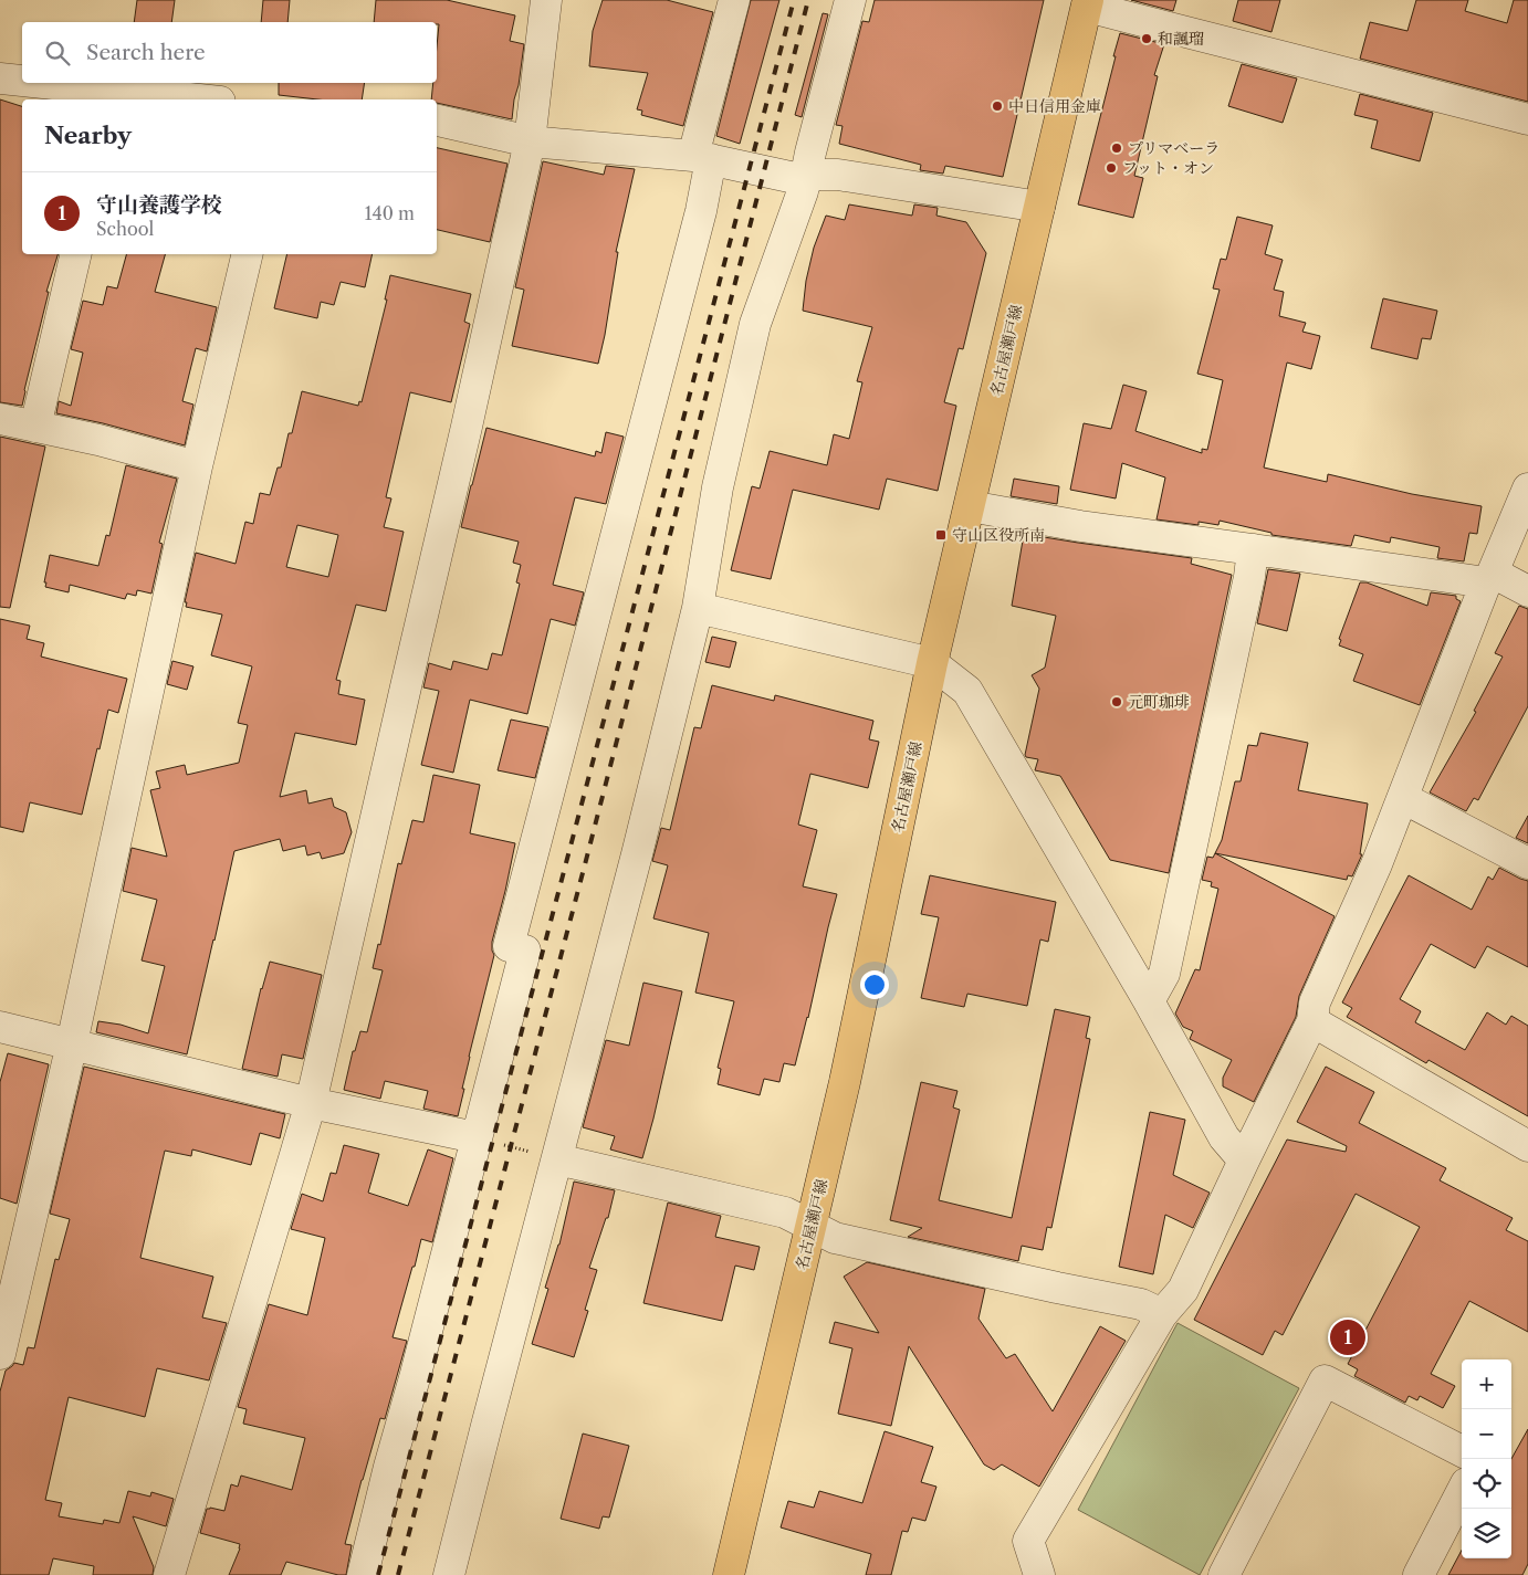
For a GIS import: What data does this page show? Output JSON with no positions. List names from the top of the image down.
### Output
{
  "streets": {
    "main road": ["名古屋瀬戸線"]
  },
  "places": {
    "other": [
      "和諷瑠",
      "中日信用金庫",
      "プリマベーラ",
      "フット・オン",
      "元町珈琲"
    ],
    "transit": ["守山区役所南"]
  },
  "page": {
    "search": "Search here",
    "heading": "Nearby",
    "list": [
      {
        "mark": "1",
        "name": "守山養護学校",
        "note": "School",
        "value": "140 m"
      }
    ],
    "pins": "1",
    "map_buttons": ["+", "−"]
  }
}
